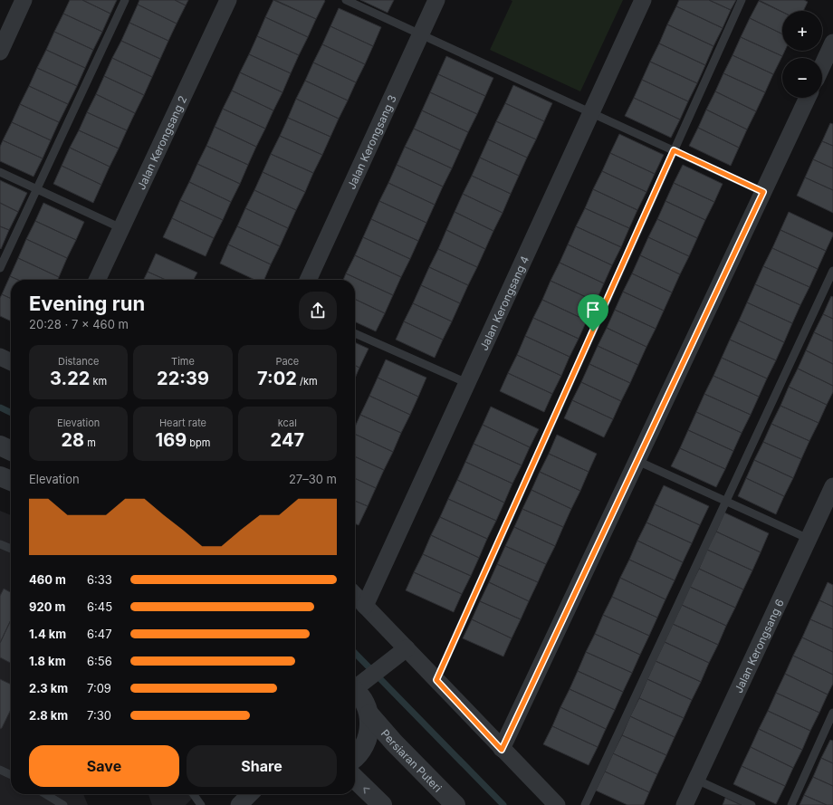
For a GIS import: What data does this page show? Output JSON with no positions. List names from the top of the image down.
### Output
{
  "streets": {
    "street": [
      "Jalan Kerongsang 2",
      "Jalan Kerongsang 3",
      "Jalan Kerongsang 4",
      "Jalan Kerongsang 6",
      "Persiaran Puteri"
    ]
  },
  "page": {
    "map_buttons": ["+", "−"],
    "heading": ["Evening run", "20:28 · 7 × 460 m"],
    "stats": [
      ["Distance", "3.22 km"],
      ["Time", "22:39"],
      ["Pace", "7:02 /km"],
      ["Elevation", "28 m"],
      ["Heart rate", "169 bpm"],
      ["kcal", "247"]
    ],
    "chart": ["Elevation", "27–30 m"],
    "list": [
      {
        "name": "460 m",
        "note": "6:33"
      },
      {
        "name": "920 m",
        "note": "6:45"
      },
      {
        "name": "1.4 km",
        "note": "6:47"
      },
      {
        "name": "1.8 km",
        "note": "6:56"
      },
      {
        "name": "2.3 km",
        "note": "7:09"
      },
      {
        "name": "2.8 km",
        "note": "7:30"
      }
    ],
    "buttons": ["Save", "Share"]
  }
}
